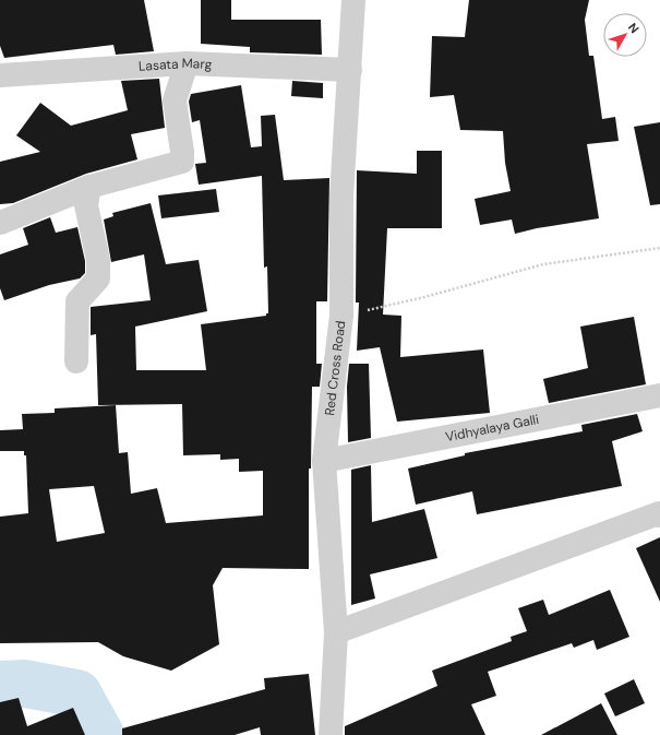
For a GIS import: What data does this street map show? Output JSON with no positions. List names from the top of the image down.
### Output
{
  "streets": {
    "street": ["Lasata Marg", "Red Cross Road", "Vidhyalaya Galli"]
  },
  "crossings": [
    ["Lasata Marg", "Red Cross Road"],
    ["Red Cross Road", "Vidhyalaya Galli"]
  ],
  "north": "top right"
}
